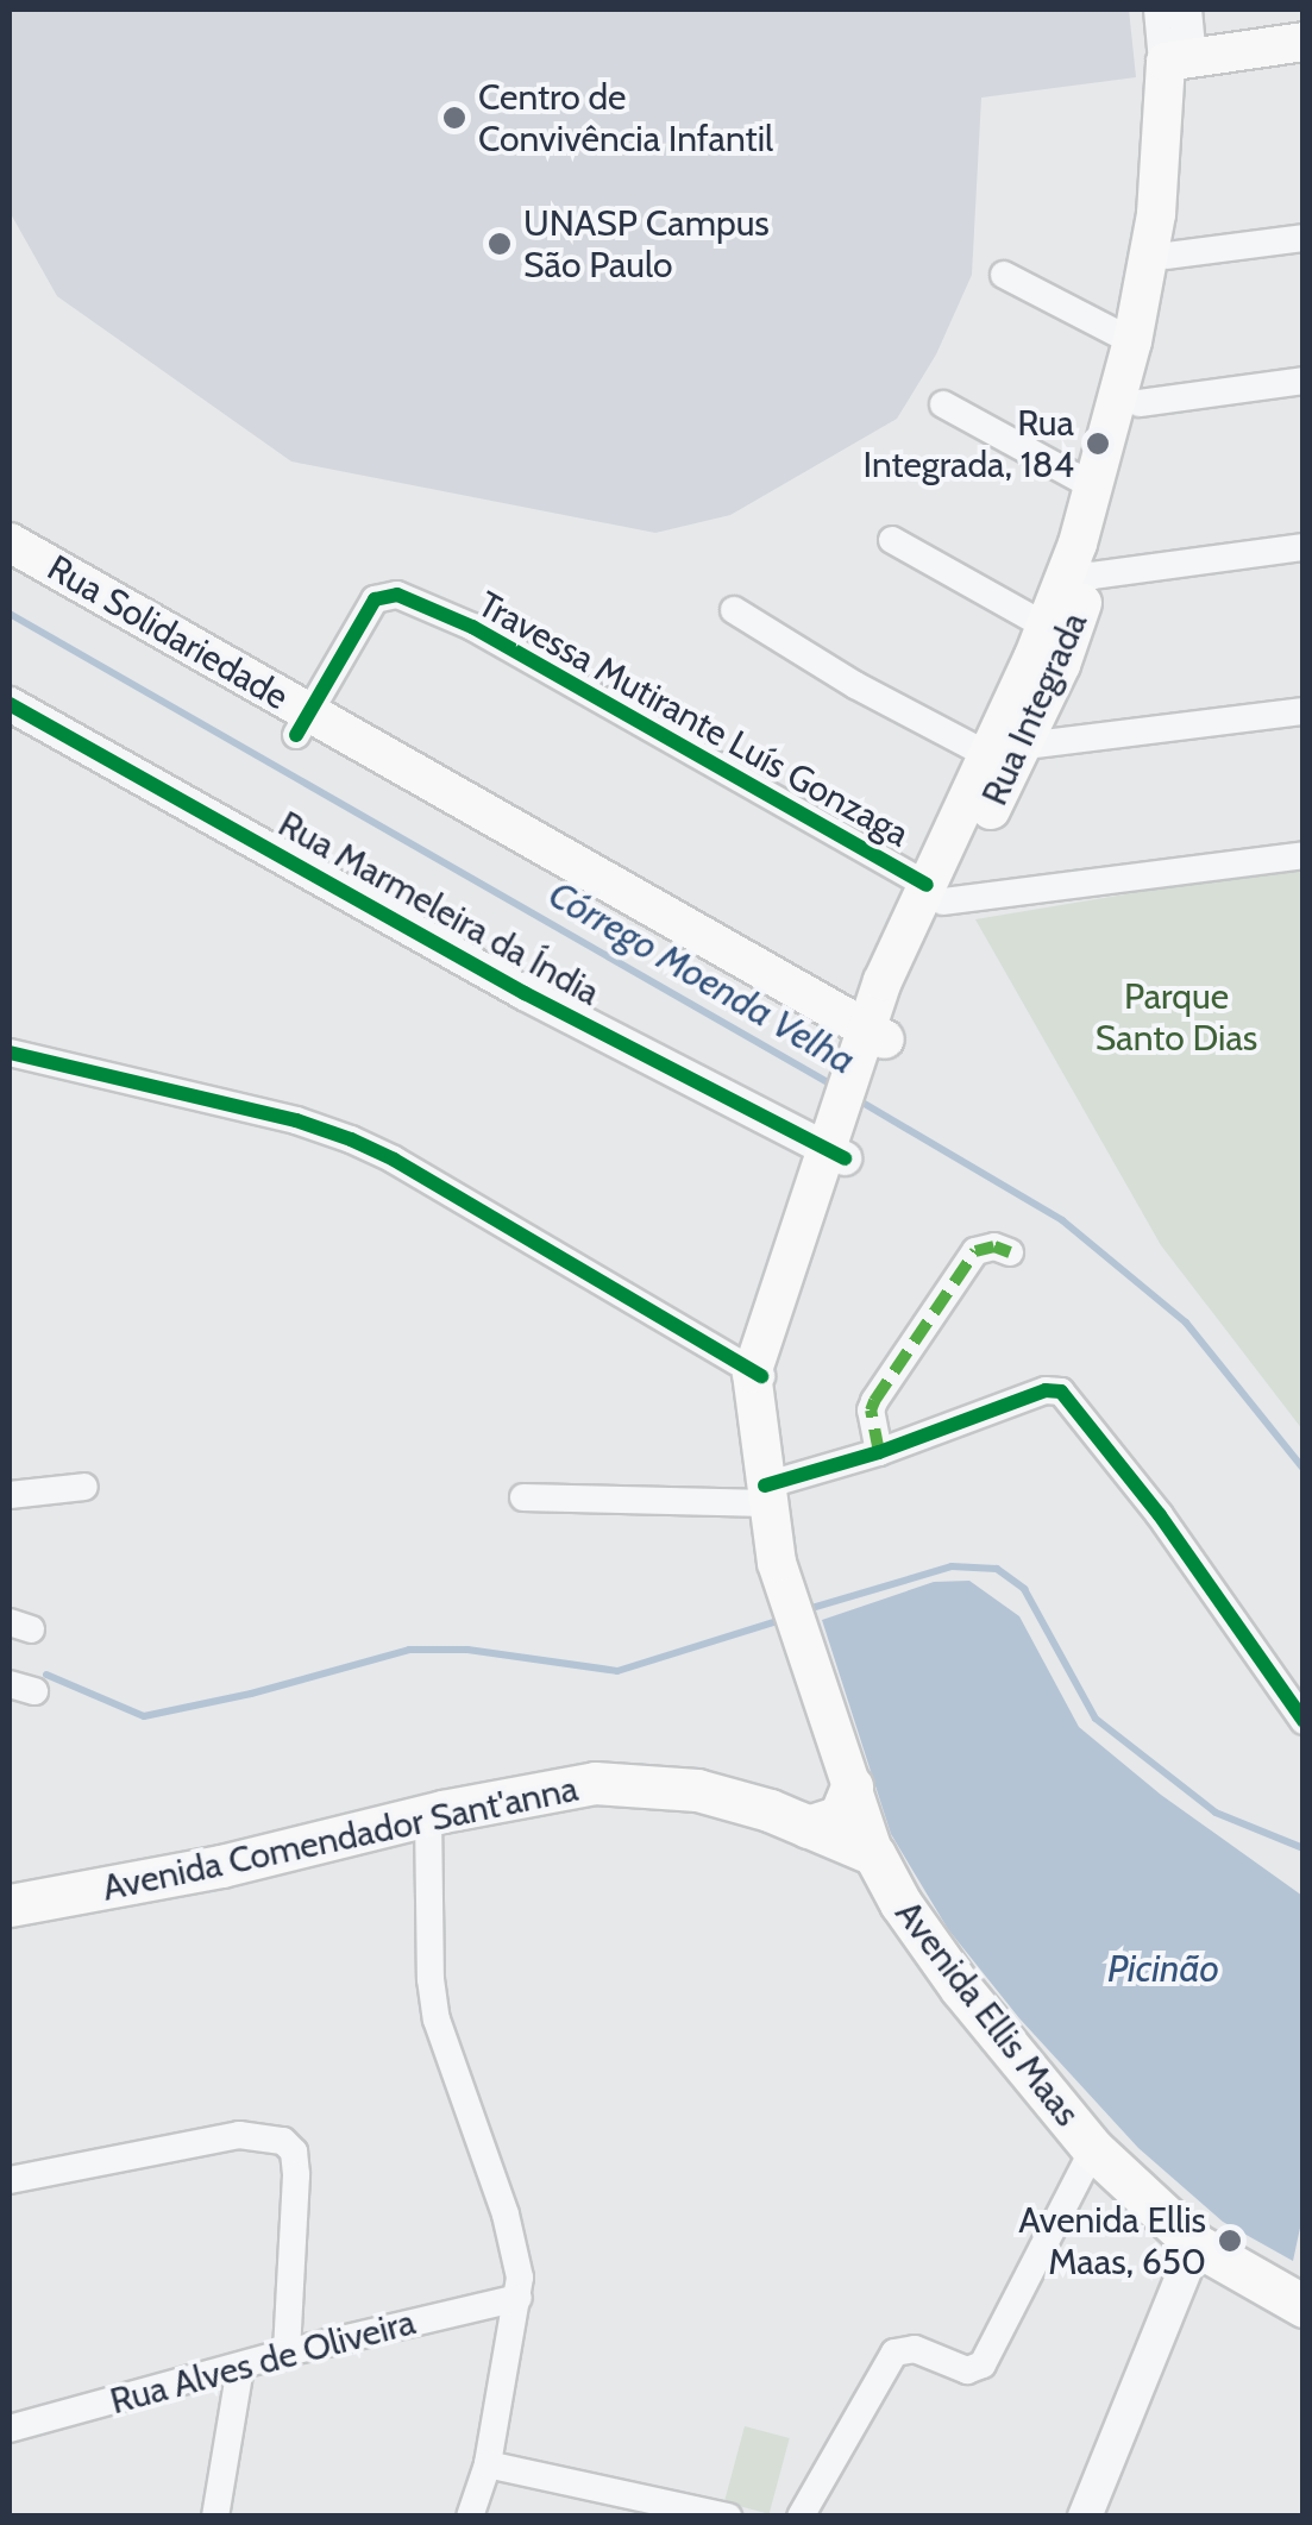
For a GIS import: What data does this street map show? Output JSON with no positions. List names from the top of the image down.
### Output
{
  "streets": {
    "main road": [
      "Rua Solidariedade",
      "Rua Integrada",
      "Avenida Comendador Sant'anna",
      "Avenida Ellis Maas"
    ],
    "street": ["Travessa Mutirante Luís Gonzaga", "Rua Marmeleira da Índia", "Rua Alves de Oliveira"]
  },
  "crossings": [
    ["Rua Solidariedade", "Rua Integrada"],
    ["Rua Solidariedade", "Travessa Mutirante Luís Gonzaga"],
    ["Rua Integrada", "Travessa Mutirante Luís Gonzaga"],
    ["Rua Integrada", "Rua Marmeleira da Índia"],
    ["Rua Integrada", "Avenida Ellis Maas"],
    ["Avenida Comendador Sant'anna", "Avenida Ellis Maas"]
  ],
  "water": ["Córrego Moenda Velha", "Picinão"],
  "parks": ["Parque Santo Dias"],
  "places": [
    "Centro de Convivência Infantil",
    "UNASP Campus São Paulo",
    "Rua Integrada, 184",
    "Avenida Ellis Maas, 650"
  ]
}
